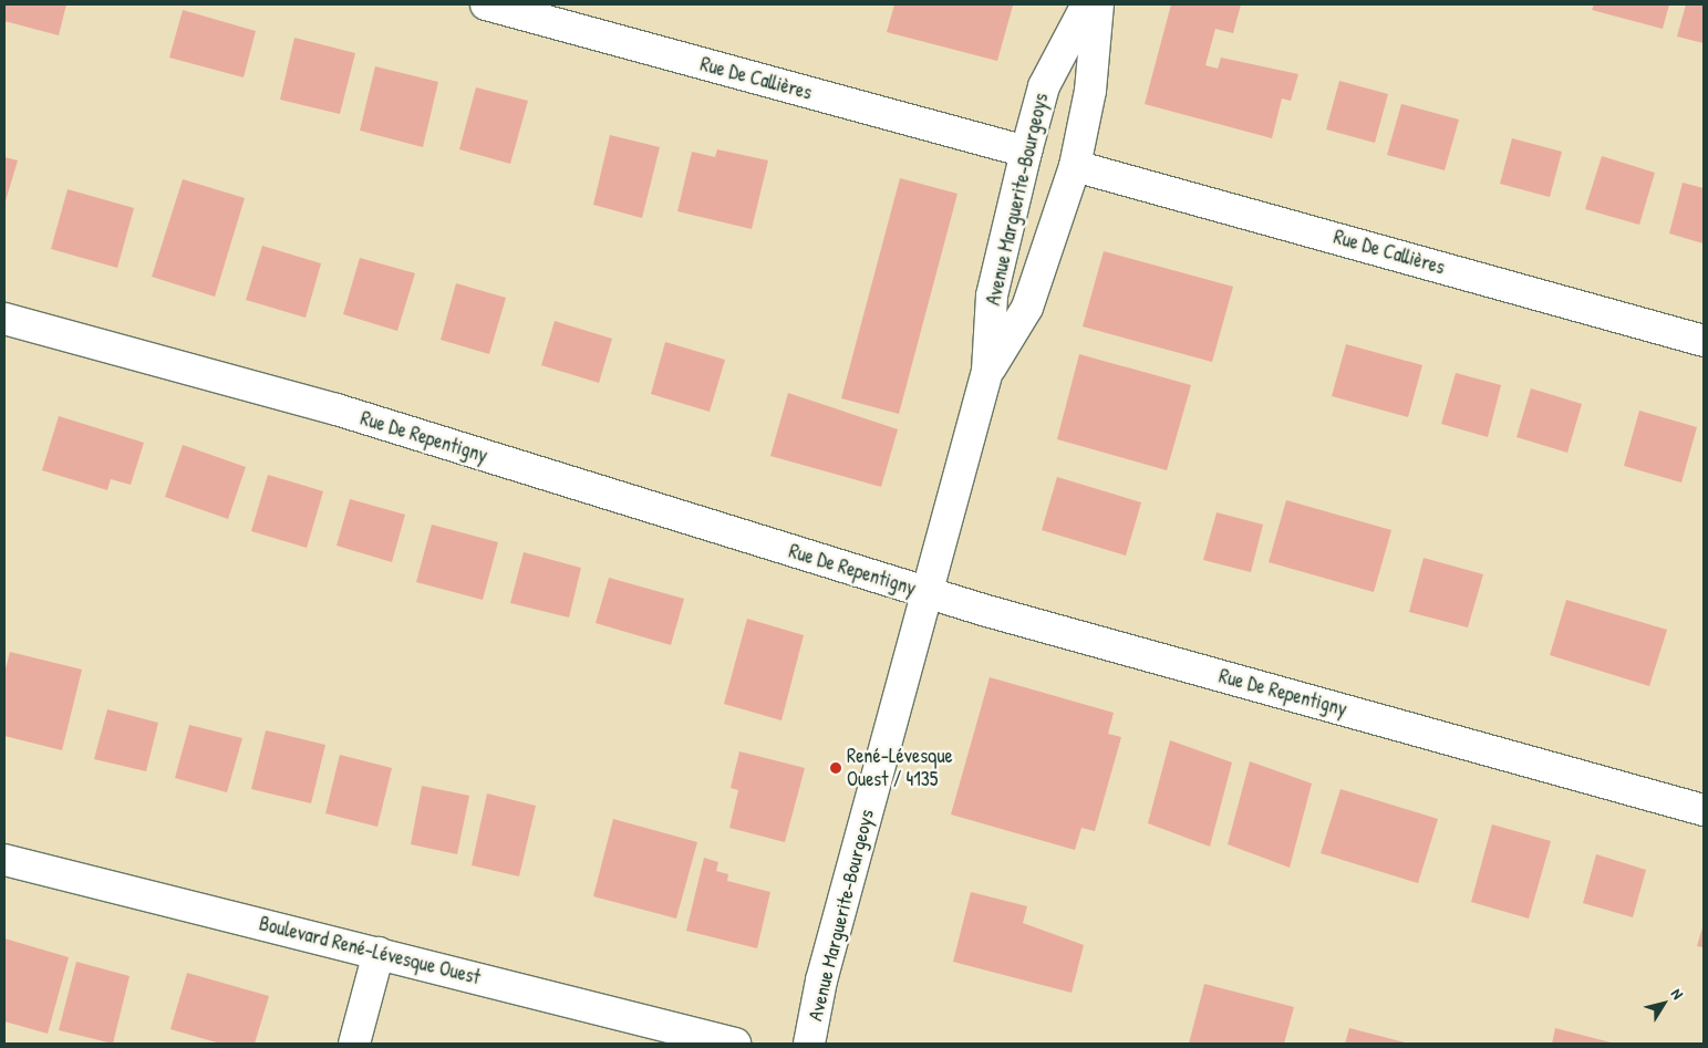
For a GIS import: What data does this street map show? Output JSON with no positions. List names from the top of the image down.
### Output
{
  "streets": {
    "street": [
      "Rue De Callières",
      "Avenue Marguerite-Bourgeoys",
      "Rue De Repentigny",
      "Boulevard René-Lévesque Ouest"
    ]
  },
  "crossings": [
    ["Rue De Callières", "Avenue Marguerite-Bourgeoys"],
    ["Avenue Marguerite-Bourgeoys", "Rue De Repentigny"]
  ],
  "places": ["René-Lévesque Ouest / 4135"],
  "north": "top right"
}
